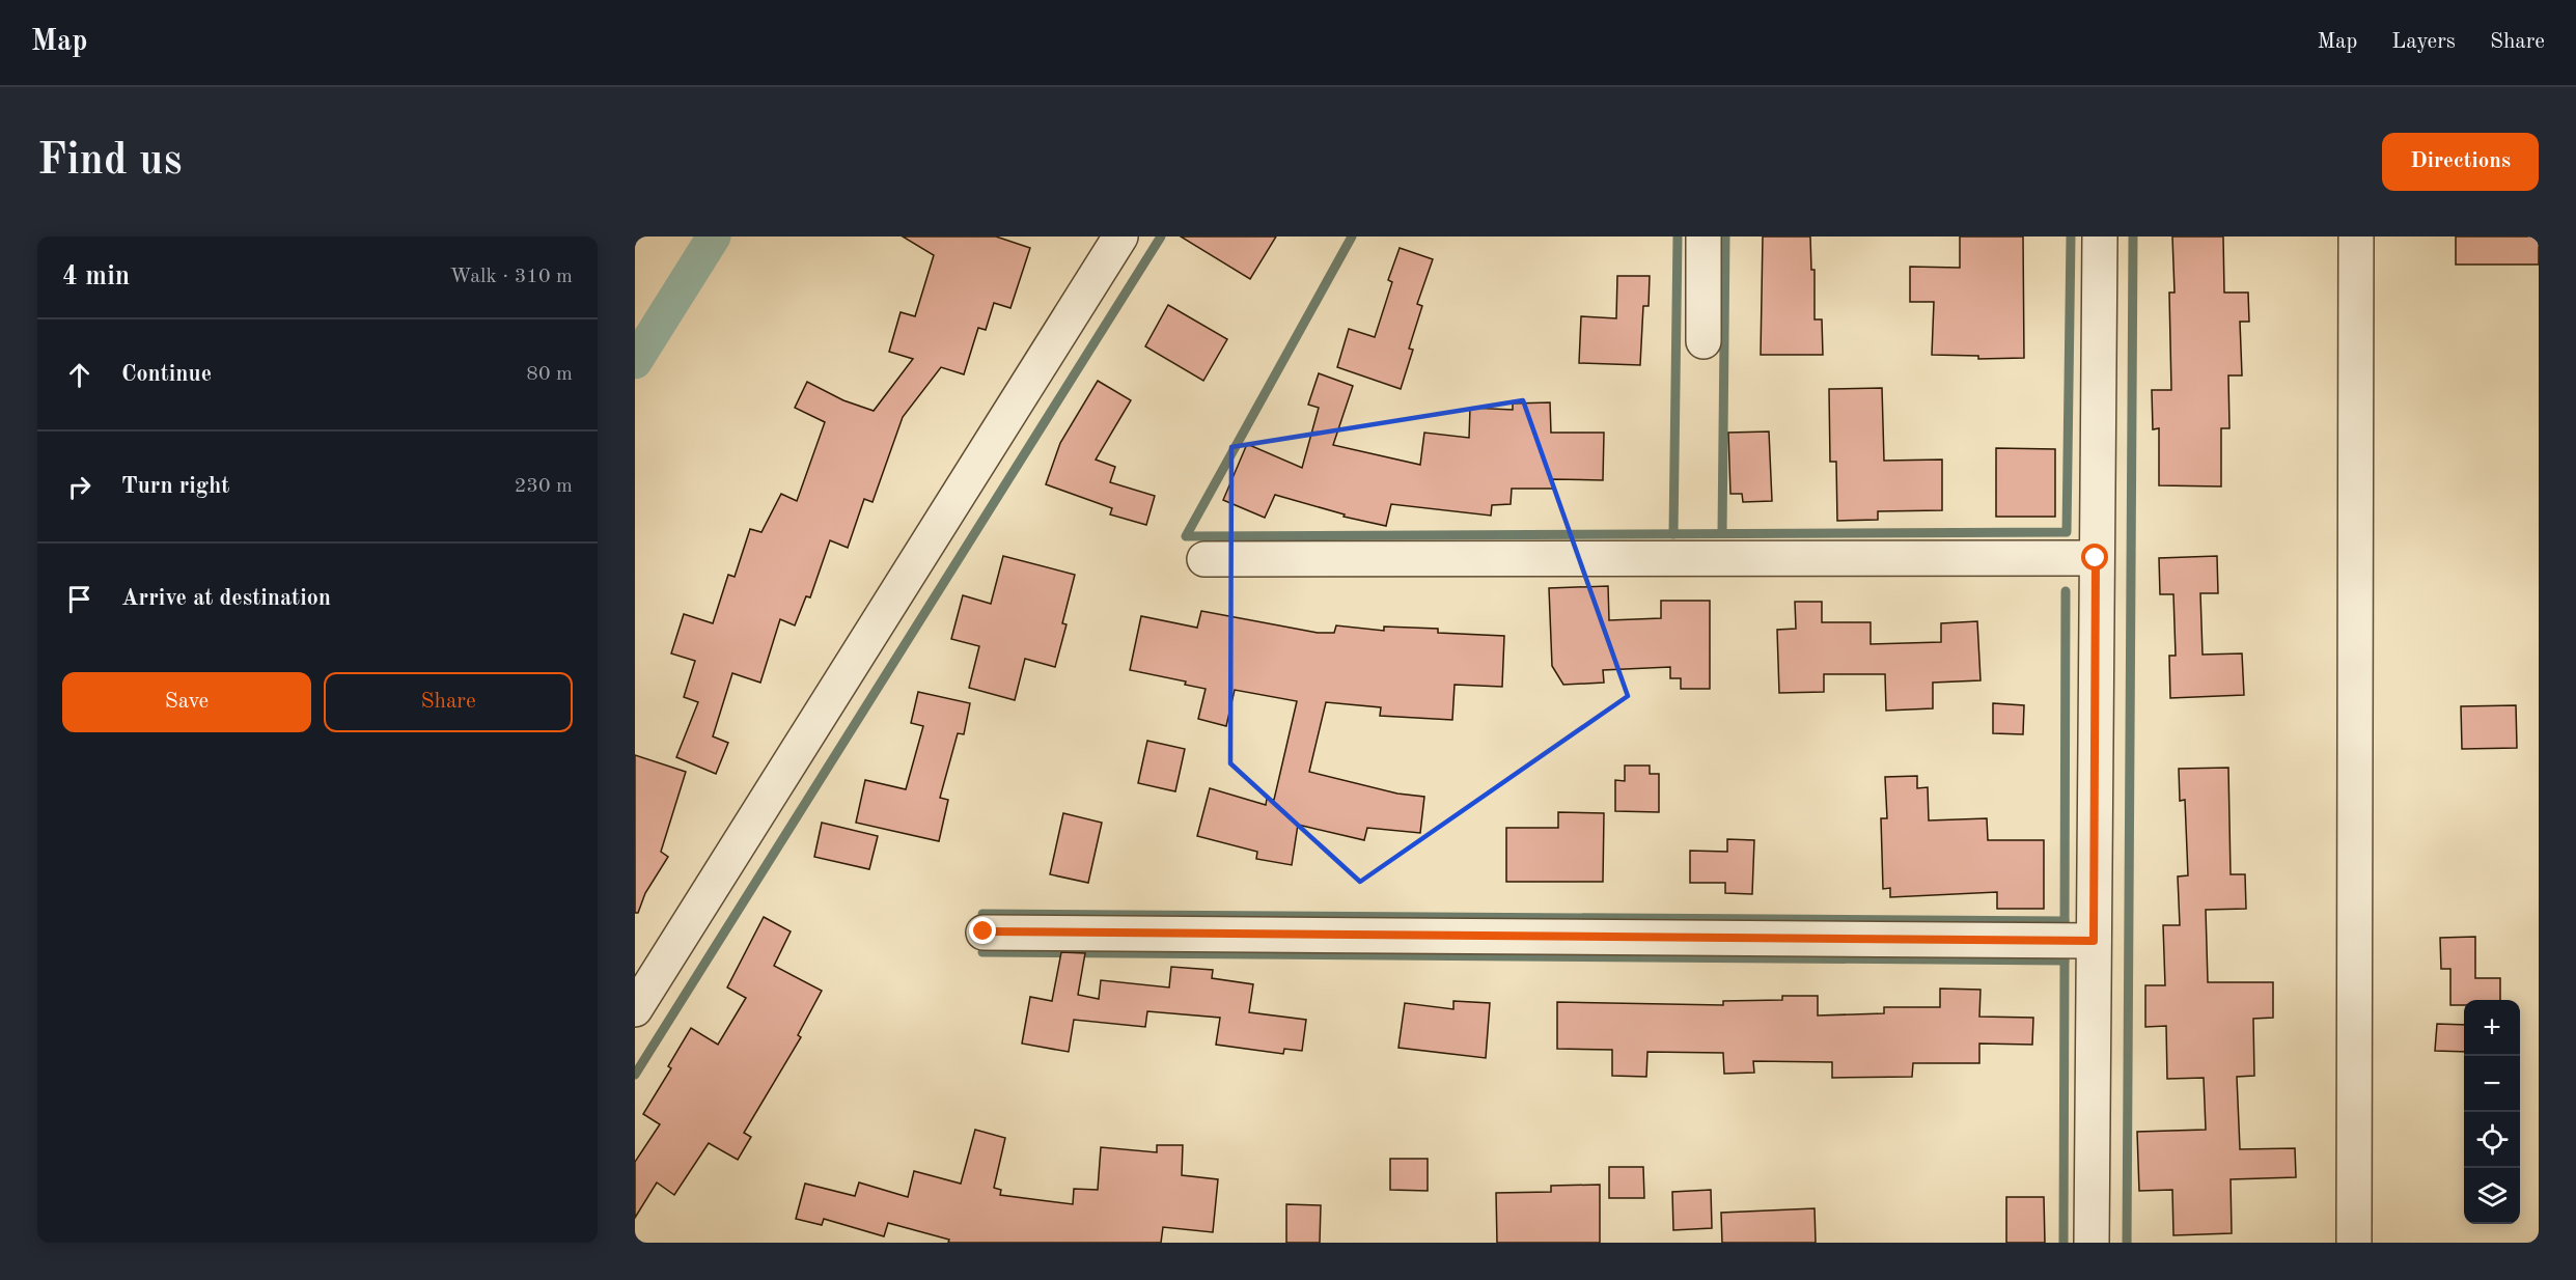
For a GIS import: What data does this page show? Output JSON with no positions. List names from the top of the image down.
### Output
{
  "page": {
    "header": "Map",
    "nav": ["Map", "Layers", "Share"],
    "buttons": [
      "Directions",
      ["Save", "Share"]
    ],
    "title": "Find us",
    "heading": ["4 min", "Walk · 310 m"],
    "list": [
      ["Continue", "80 m"],
      ["Turn right", "230 m"],
      "Arrive at destination"
    ],
    "map_buttons": ["+", "−"]
  }
}
